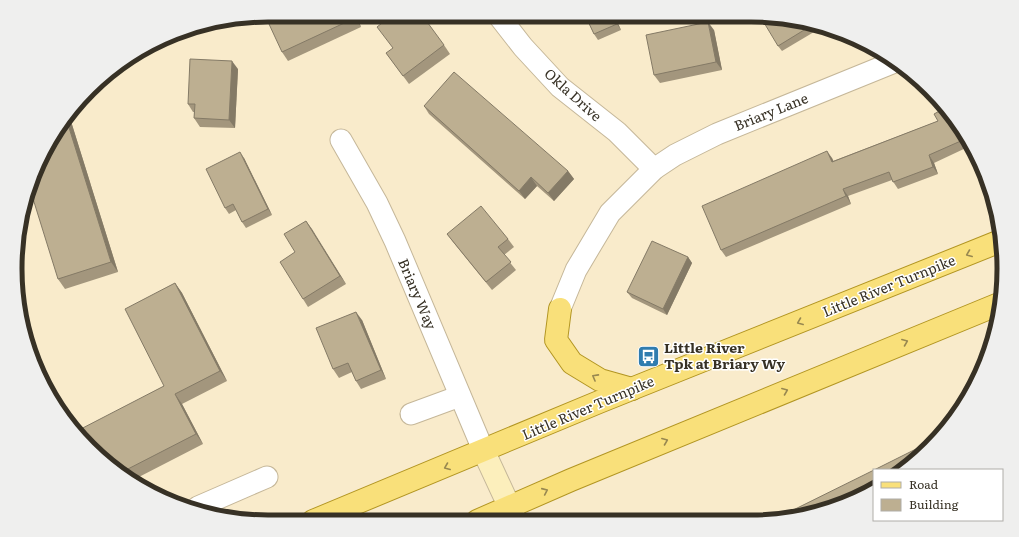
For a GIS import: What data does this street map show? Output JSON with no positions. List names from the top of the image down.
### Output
{
  "streets": {
    "main road": ["Little River Turnpike"],
    "street": ["Okla Drive", "Briary Lane", "Briary Way"]
  },
  "crossings": [
    ["Okla Drive", "Briary Lane"],
    ["Little River Turnpike", "Briary Way"]
  ],
  "places": {
    "bus stop": ["Little River Tpk at Briary Wy"]
  },
  "legend": ["Road", "Building"]
}
